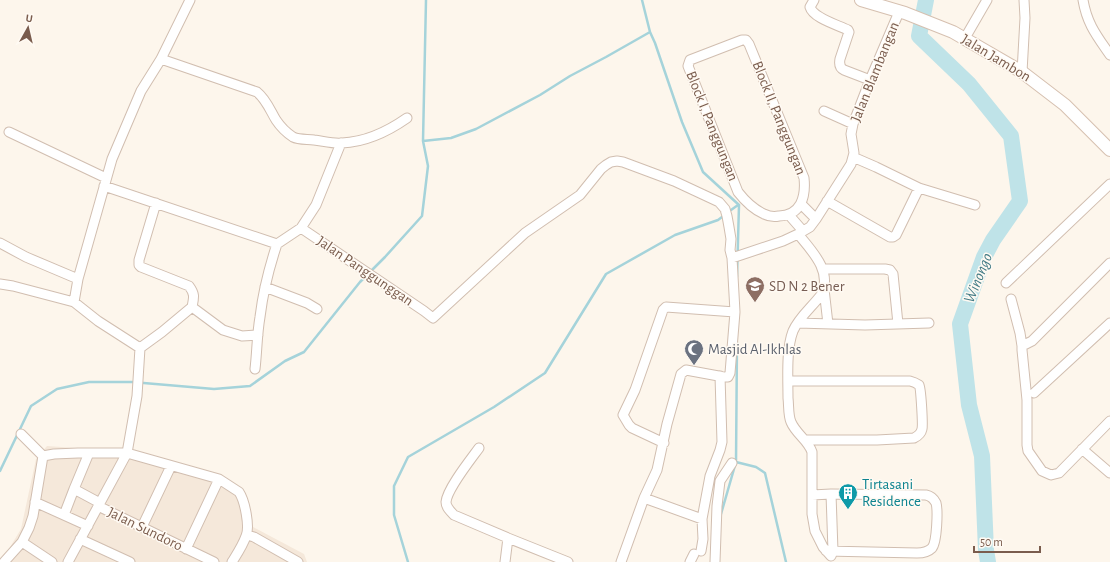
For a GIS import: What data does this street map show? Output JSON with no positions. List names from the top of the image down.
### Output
{
  "streets": {
    "main road": ["Jalan Jambon"],
    "street": [
      "Jalan Blambangan",
      "Block II, Panggungan",
      "Block I, Panggungan",
      "Jalan Panggunggan",
      "Jalan Sundoro"
    ]
  },
  "crossings": [
    ["Jalan Jambon", "Jalan Blambangan"],
    ["Block II, Panggungan", "Block I, Panggungan"]
  ],
  "water": ["Winongo"],
  "places": {
    "school or university": ["SD N 2 Bener"],
    "mosque": ["Masjid Al-Ikhlas"],
    "building": ["Tirtasani Residence"]
  },
  "scale_bar": "50 m",
  "north": "top"
}
